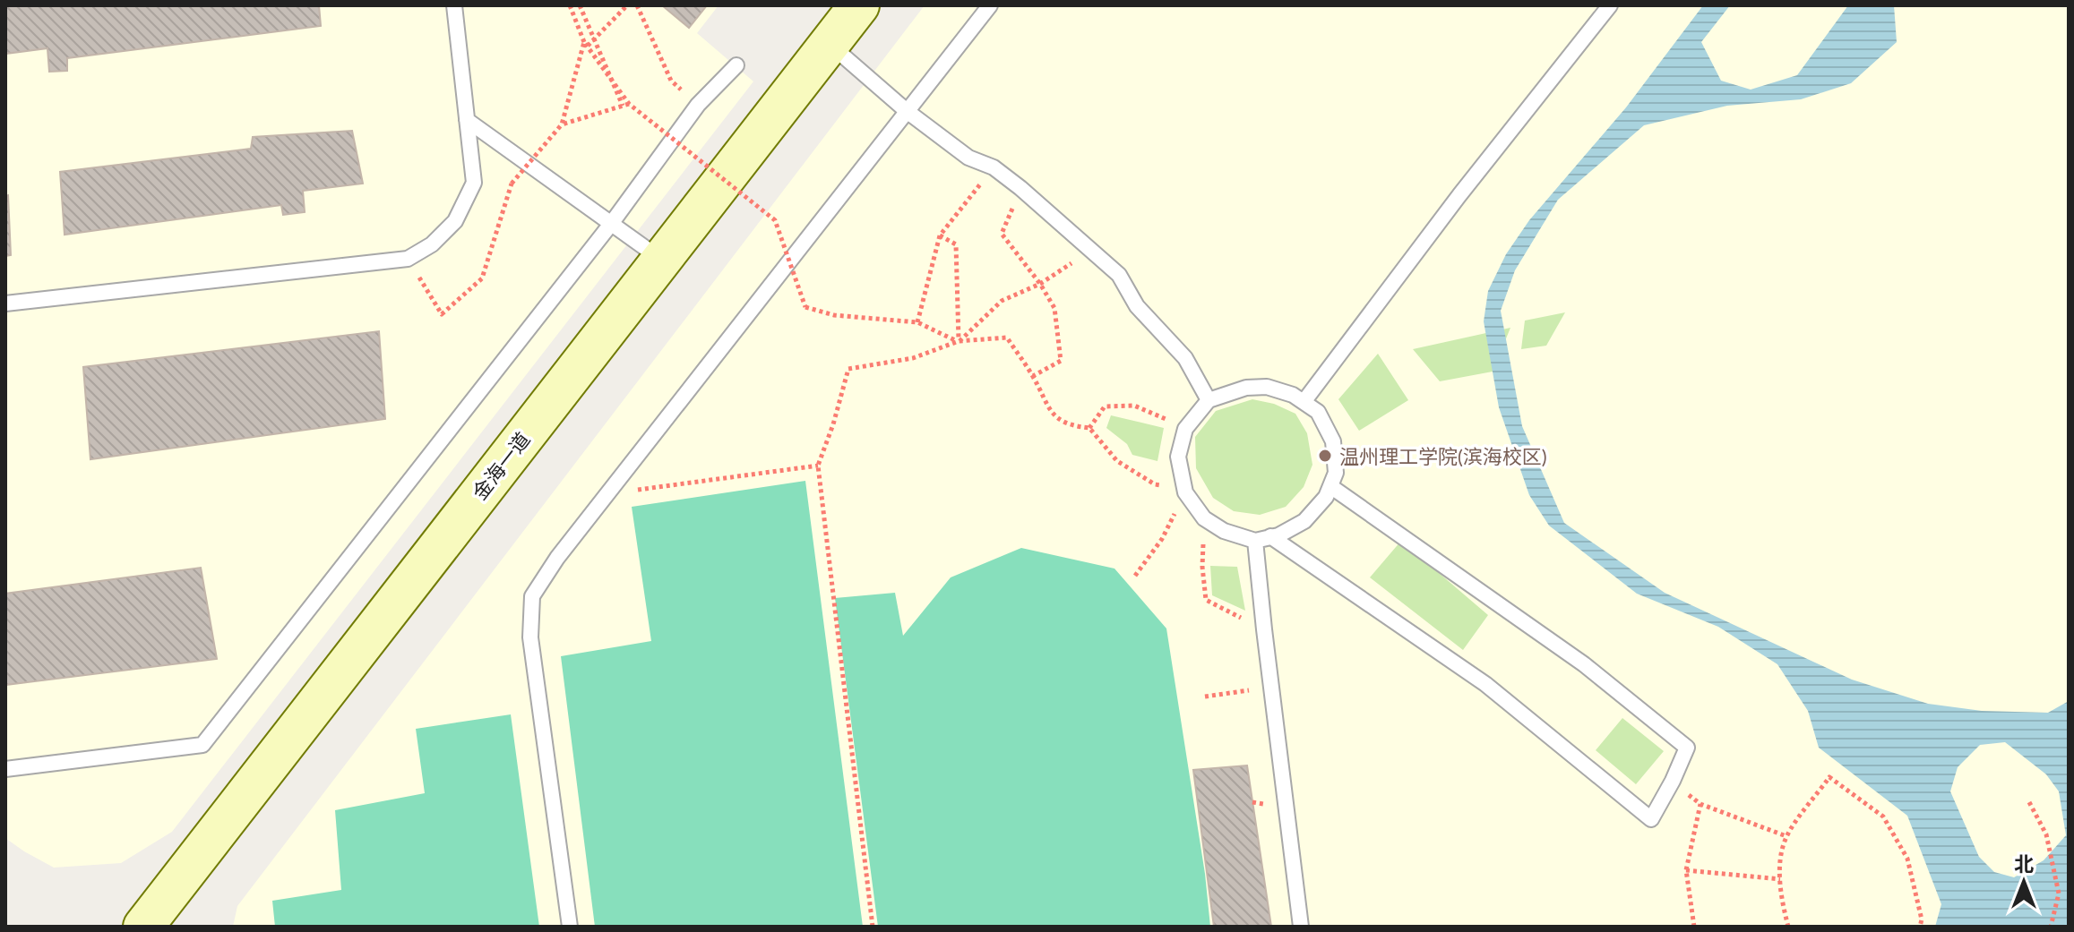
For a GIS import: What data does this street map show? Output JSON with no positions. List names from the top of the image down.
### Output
{
  "streets": {
    "street": ["金海一道"]
  },
  "places": ["温州理工学院(滨海校区)"],
  "north": "top"
}
